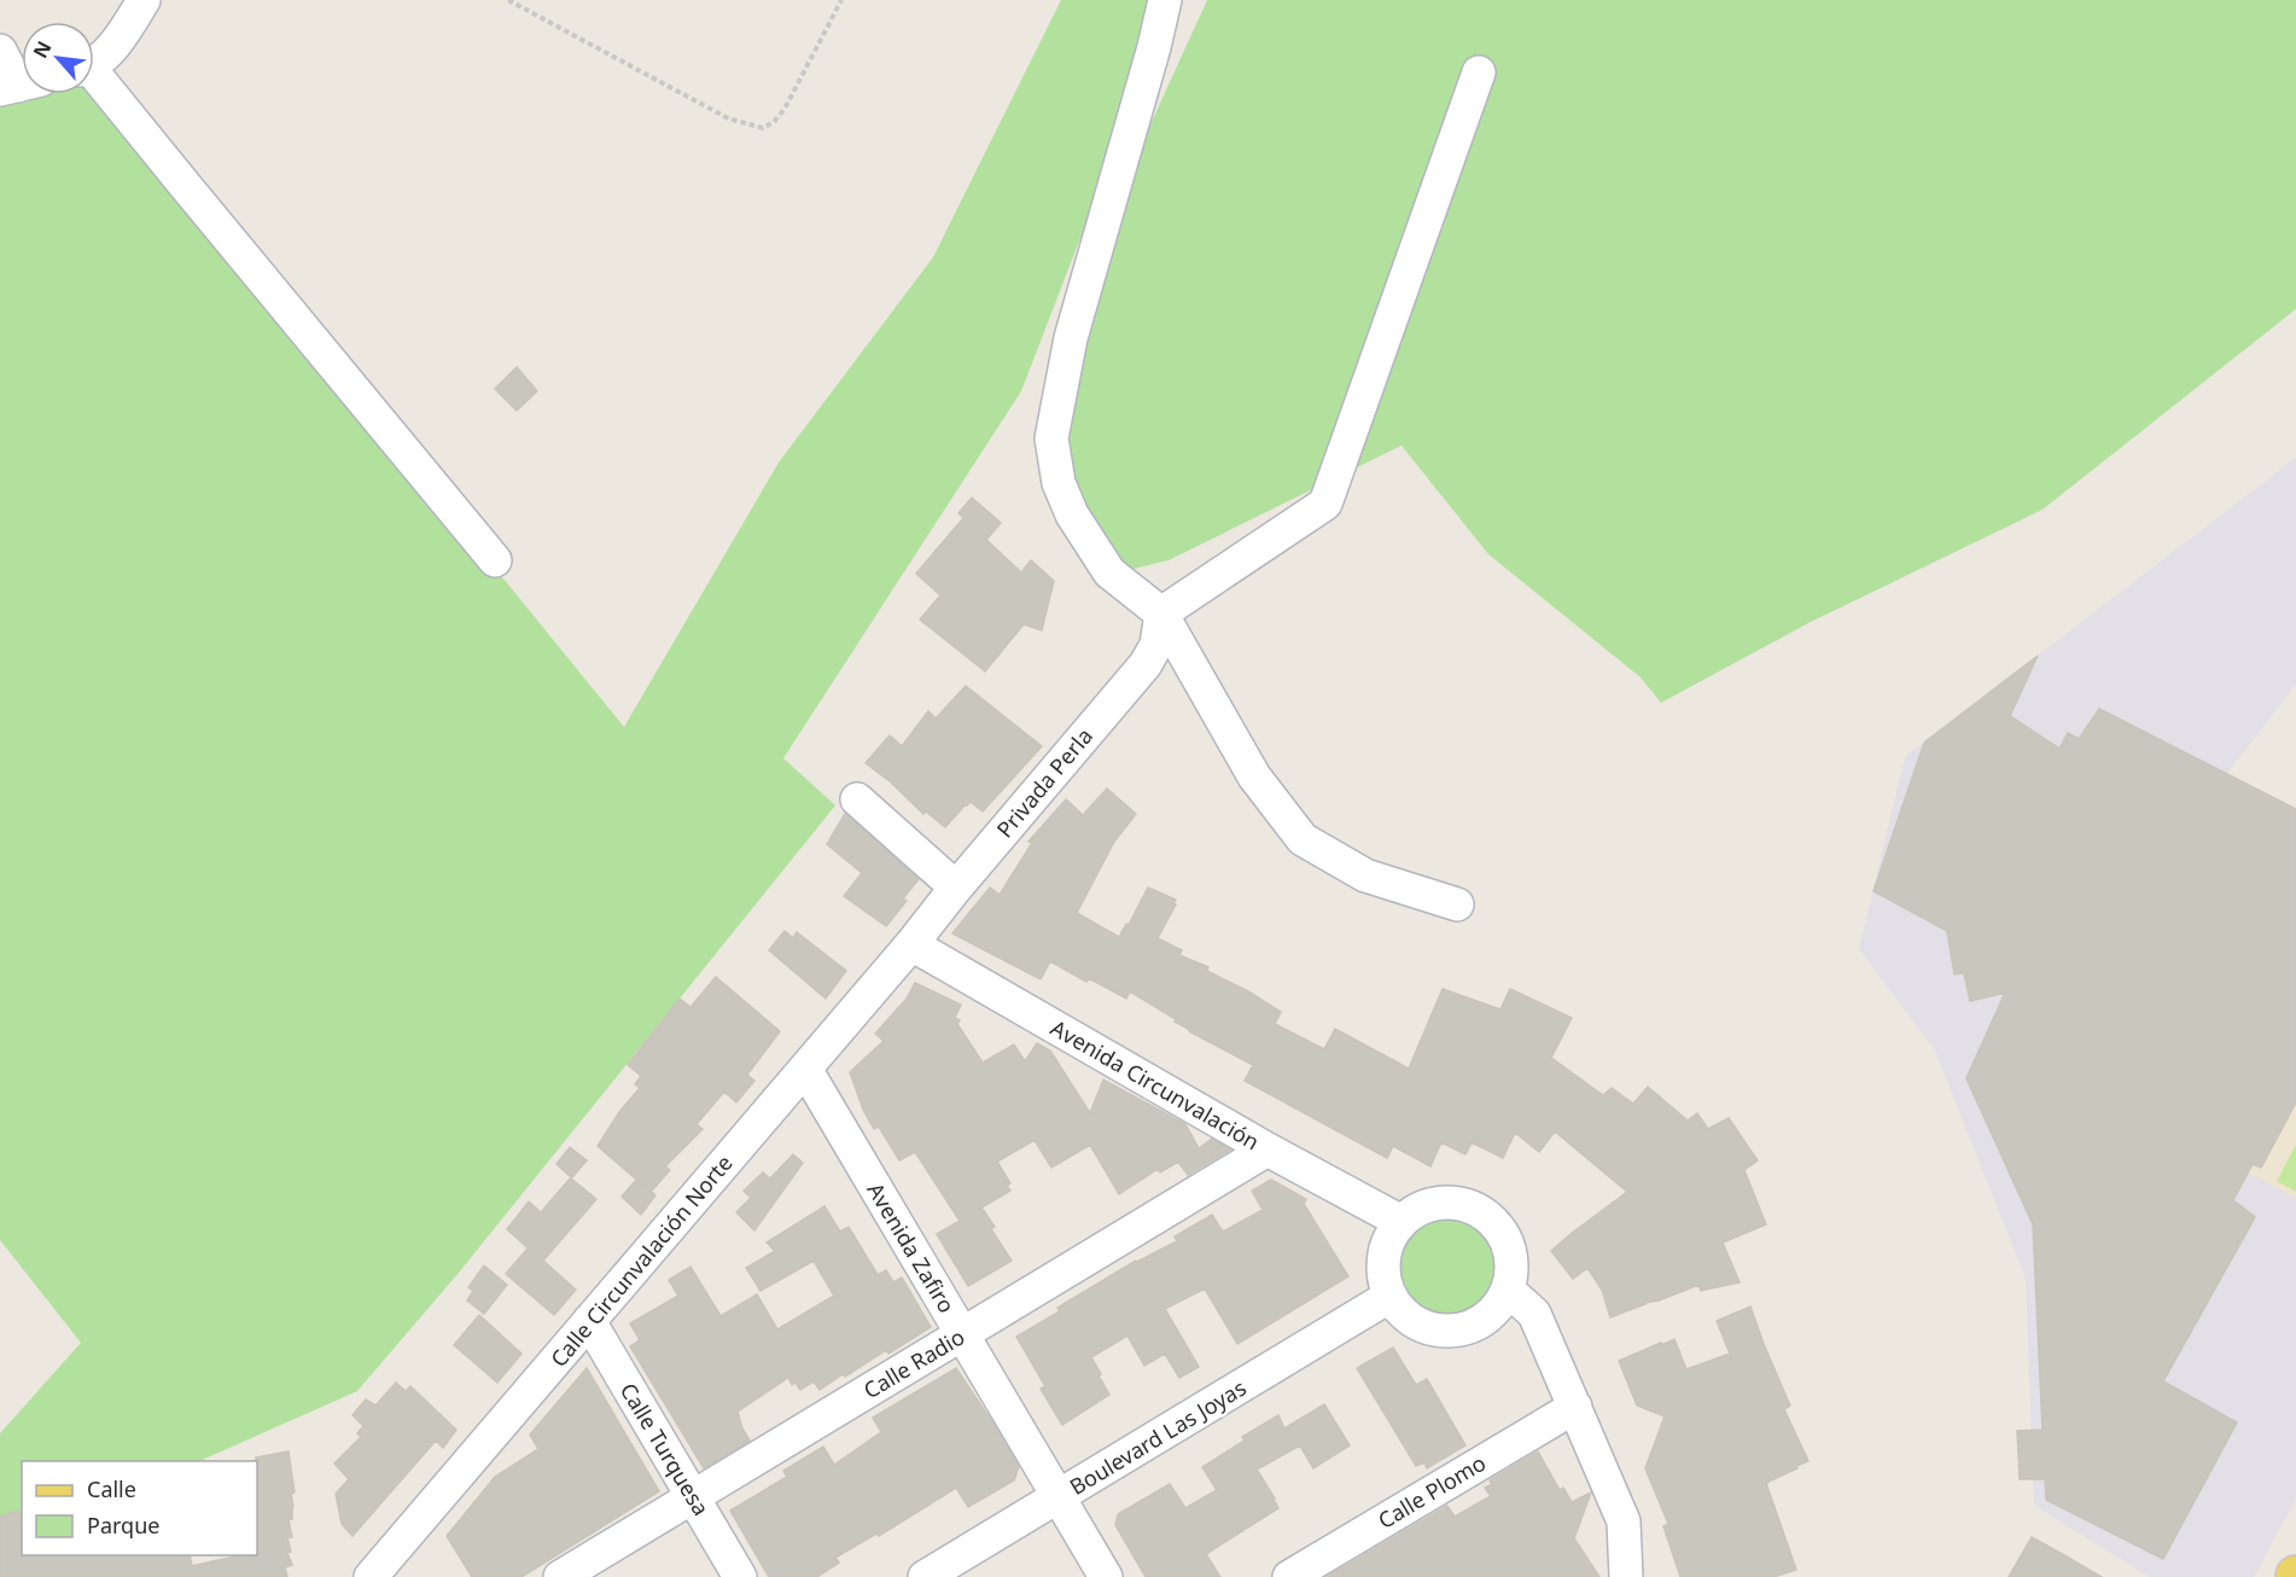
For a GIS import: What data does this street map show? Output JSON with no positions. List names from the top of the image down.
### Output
{
  "streets": {
    "street": [
      "Privada Perla",
      "Avenida Circunvalación",
      "Avenida Zafiro",
      "Calle Circunvalación Norte",
      "Calle Radio",
      "Boulevard Las Joyas",
      "Calle Turquesa",
      "Calle Plomo"
    ]
  },
  "crossings": [
    ["Privada Perla", "Avenida Circunvalación"],
    ["Privada Perla", "Calle Circunvalación Norte"],
    ["Avenida Circunvalación", "Calle Circunvalación Norte"],
    ["Avenida Circunvalación", "Calle Radio"],
    ["Avenida Circunvalación", "Boulevard Las Joyas"],
    ["Avenida Zafiro", "Calle Circunvalación Norte"],
    ["Avenida Zafiro", "Calle Radio"],
    ["Avenida Zafiro", "Boulevard Las Joyas"],
    ["Calle Circunvalación Norte", "Calle Turquesa"],
    ["Calle Radio", "Calle Turquesa"]
  ],
  "legend": ["Calle", "Parque"],
  "north": "top left"
}
